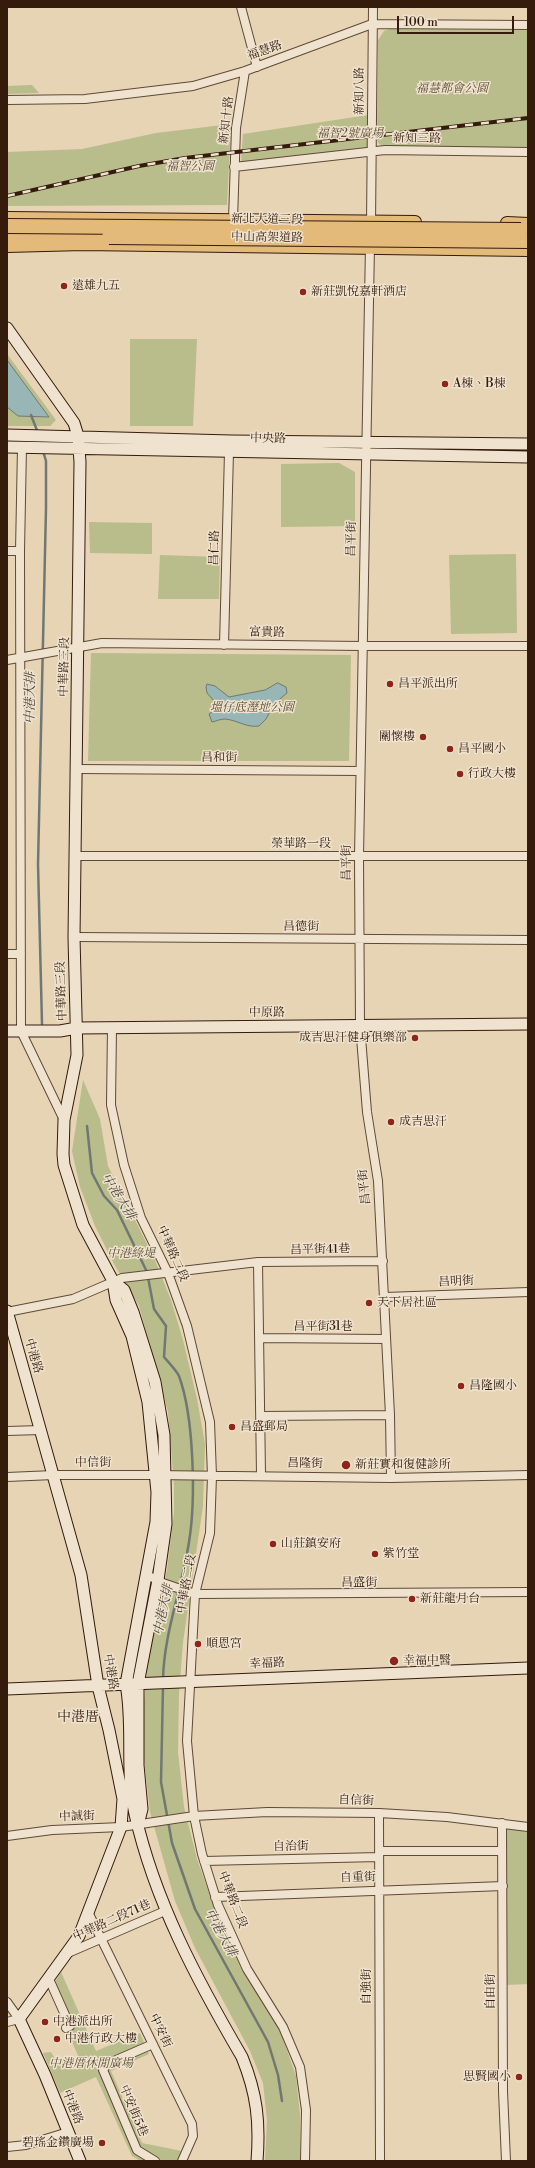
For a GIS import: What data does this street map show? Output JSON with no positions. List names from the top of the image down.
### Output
{
  "streets": {
    "highway": ["中山高架道路"],
    "main road": ["新北大道三段"],
    "street": [
      "福慧路",
      "新知八路",
      "新知十路",
      "新知三路",
      "中央路",
      "昌平街",
      "昌仁路",
      "富貴路",
      "中華路三段",
      "昌和街",
      "榮華路一段",
      "昌德街",
      "中原路",
      "昌平街41巷",
      "中華路二段",
      "昌明街",
      "昌平街31巷",
      "中港路",
      "中信街",
      "昌隆街",
      "昌盛街",
      "幸福路",
      "自信街",
      "中誠街",
      "自治街",
      "自重街",
      "中華路二段71巷",
      "自強街",
      "自由街",
      "中安街",
      "中安街5巷"
    ]
  },
  "crossings": [
    ["福慧路", "新知八路"],
    ["福慧路", "新知十路"],
    ["新知八路", "新知三路"],
    ["新知八路", "新北大道三段"],
    ["新知八路", "昌平街"],
    ["新知十路", "新知三路"],
    ["新知十路", "新北大道三段"],
    ["中央路", "昌平街"],
    ["中央路", "昌仁路"],
    ["中央路", "中華路三段"],
    ["昌平街", "富貴路"],
    ["昌平街", "昌和街"],
    ["昌平街", "榮華路一段"],
    ["昌平街", "昌德街"],
    ["昌平街", "中原路"],
    ["昌平街", "昌平街41巷"],
    ["昌平街", "昌明街"],
    ["昌平街", "昌平街31巷"],
    ["昌平街", "昌隆街"],
    ["昌仁路", "富貴路"],
    ["富貴路", "中華路三段"],
    ["中華路三段", "昌和街"],
    ["中華路三段", "榮華路一段"],
    ["中華路三段", "昌德街"],
    ["中華路三段", "中原路"],
    ["中原路", "中華路二段"],
    ["昌平街41巷", "中華路二段"],
    ["昌平街41巷", "中港路"],
    ["中華路二段", "昌隆街"],
    ["中華路二段", "昌盛街"],
    ["中華路二段", "幸福路"],
    ["中華路二段", "自信街"],
    ["中華路二段", "自治街"],
    ["中華路二段", "自重街"],
    ["中港路", "中信街"],
    ["中港路", "幸福路"],
    ["中港路", "中誠街"],
    ["中港路", "中華路二段71巷"],
    ["中港路", "中安街"],
    ["中信街", "昌隆街"],
    ["自信街", "中誠街"],
    ["自信街", "自強街"],
    ["自信街", "自由街"],
    ["自治街", "自強街"],
    ["自治街", "自由街"],
    ["自重街", "自強街"],
    ["自重街", "自由街"],
    ["中華路二段71巷", "中安街"],
    ["中安街", "中安街5巷"]
  ],
  "districts": ["中港厝"],
  "water": ["中港大排"],
  "parks": [
    "福慧都會公園",
    "福智2號廣場",
    "福智公園",
    "塭仔底溼地公園",
    "中港綠堤",
    "中港厝休閒廣場"
  ],
  "places": [
    "遠雄九五",
    "新莊凱悅嘉軒酒店",
    "A棟、B棟",
    "昌平派出所",
    "關懷樓",
    "昌平國小",
    "行政大樓",
    "成吉思汗健身俱樂部",
    "成吉思汗",
    "天下居社區",
    "昌隆國小",
    "昌盛郵局",
    "新莊實和復健診所",
    "山莊鎮安府",
    "紫竹堂",
    "新莊龍月台",
    "順恩宮",
    "幸福中醫",
    "中港派出所",
    "中港行政大樓",
    "思賢國小",
    "碧瑤金鑽廣場"
  ],
  "scale_bar": "100 m"
}
